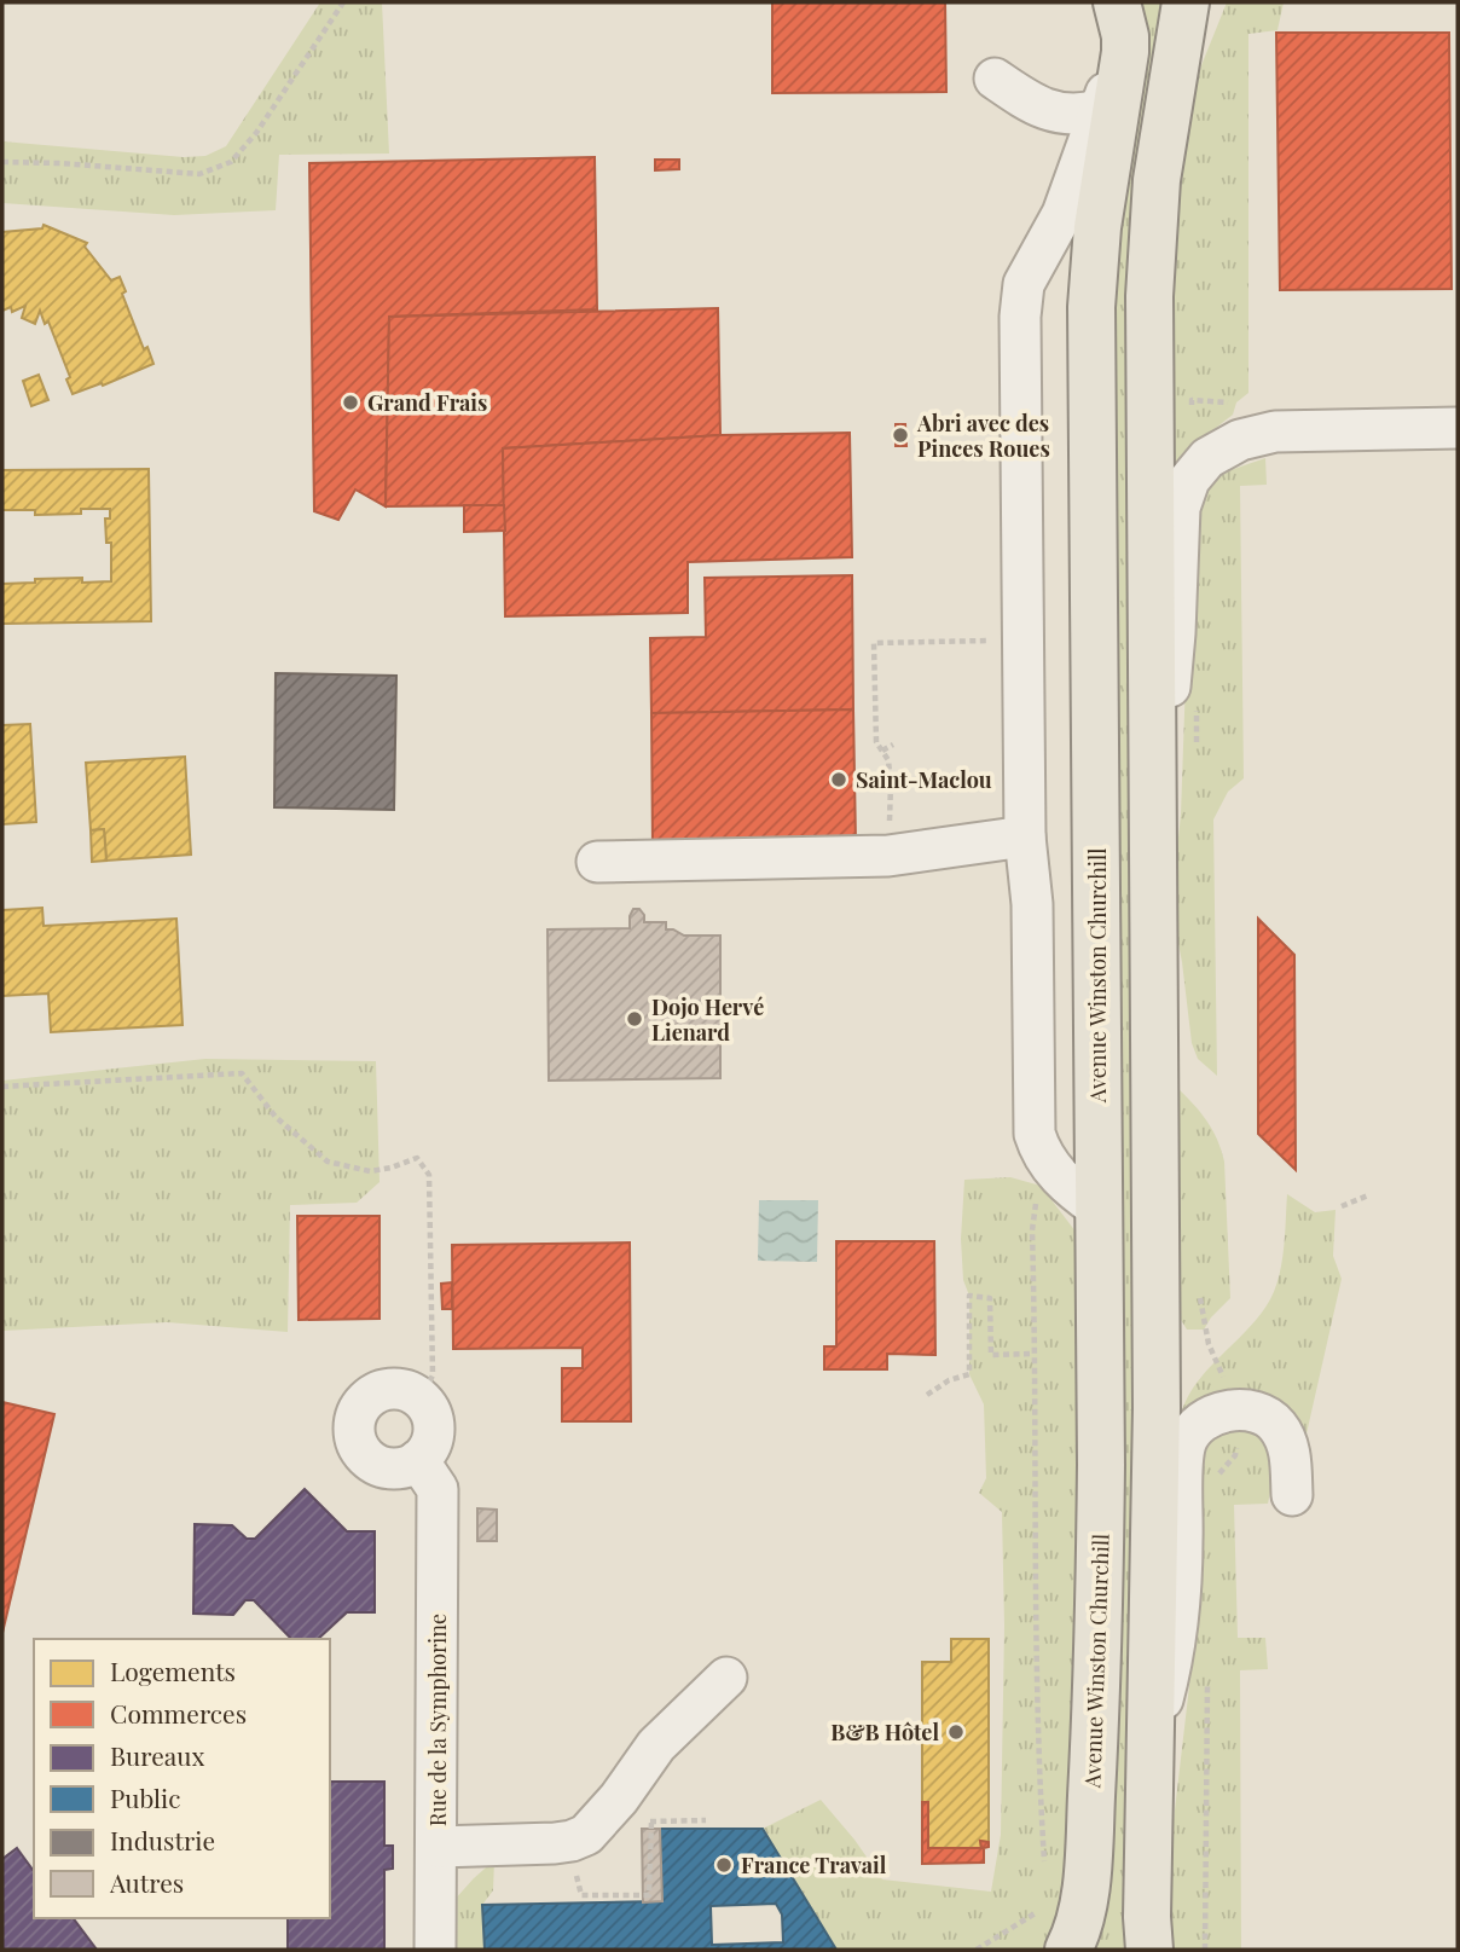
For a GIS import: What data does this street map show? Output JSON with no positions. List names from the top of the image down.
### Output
{
  "streets": {
    "main road": ["Avenue Winston Churchill"],
    "street": ["Rue de la Symphorine"]
  },
  "places": [
    "Grand Frais",
    "Abri avec des Pinces Roues",
    "Saint-Maclou",
    "Dojo Hervé Lienard",
    "B&B Hôtel",
    "France Travail"
  ],
  "legend": [
    "Logements",
    "Commerces",
    "Bureaux",
    "Public",
    "Industrie",
    "Autres"
  ]
}
